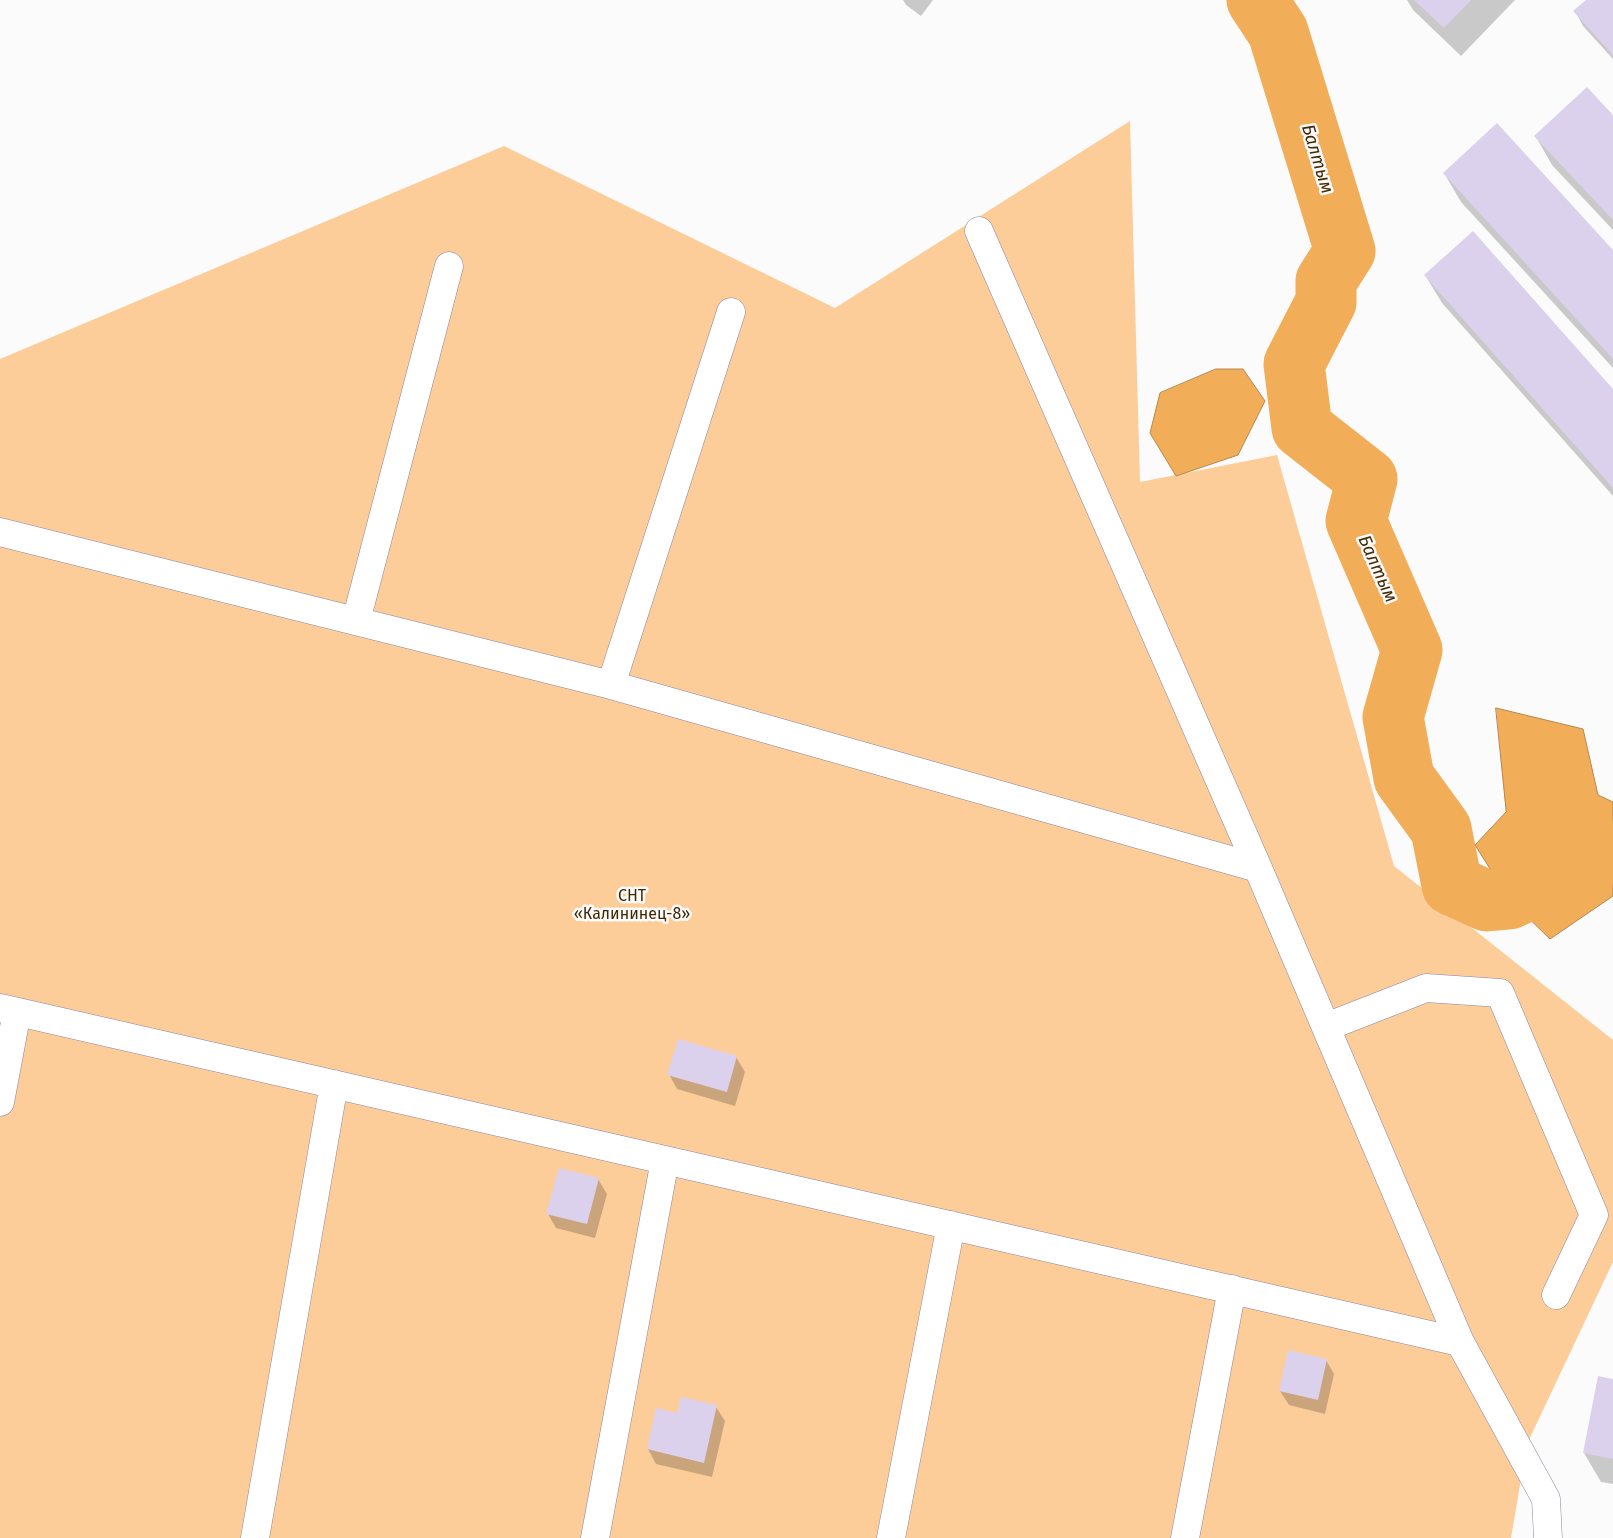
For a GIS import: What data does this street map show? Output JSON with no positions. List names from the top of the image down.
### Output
{
  "water": ["Балтым"],
  "parks": ["СНТ «Калининец-8»"]
}
